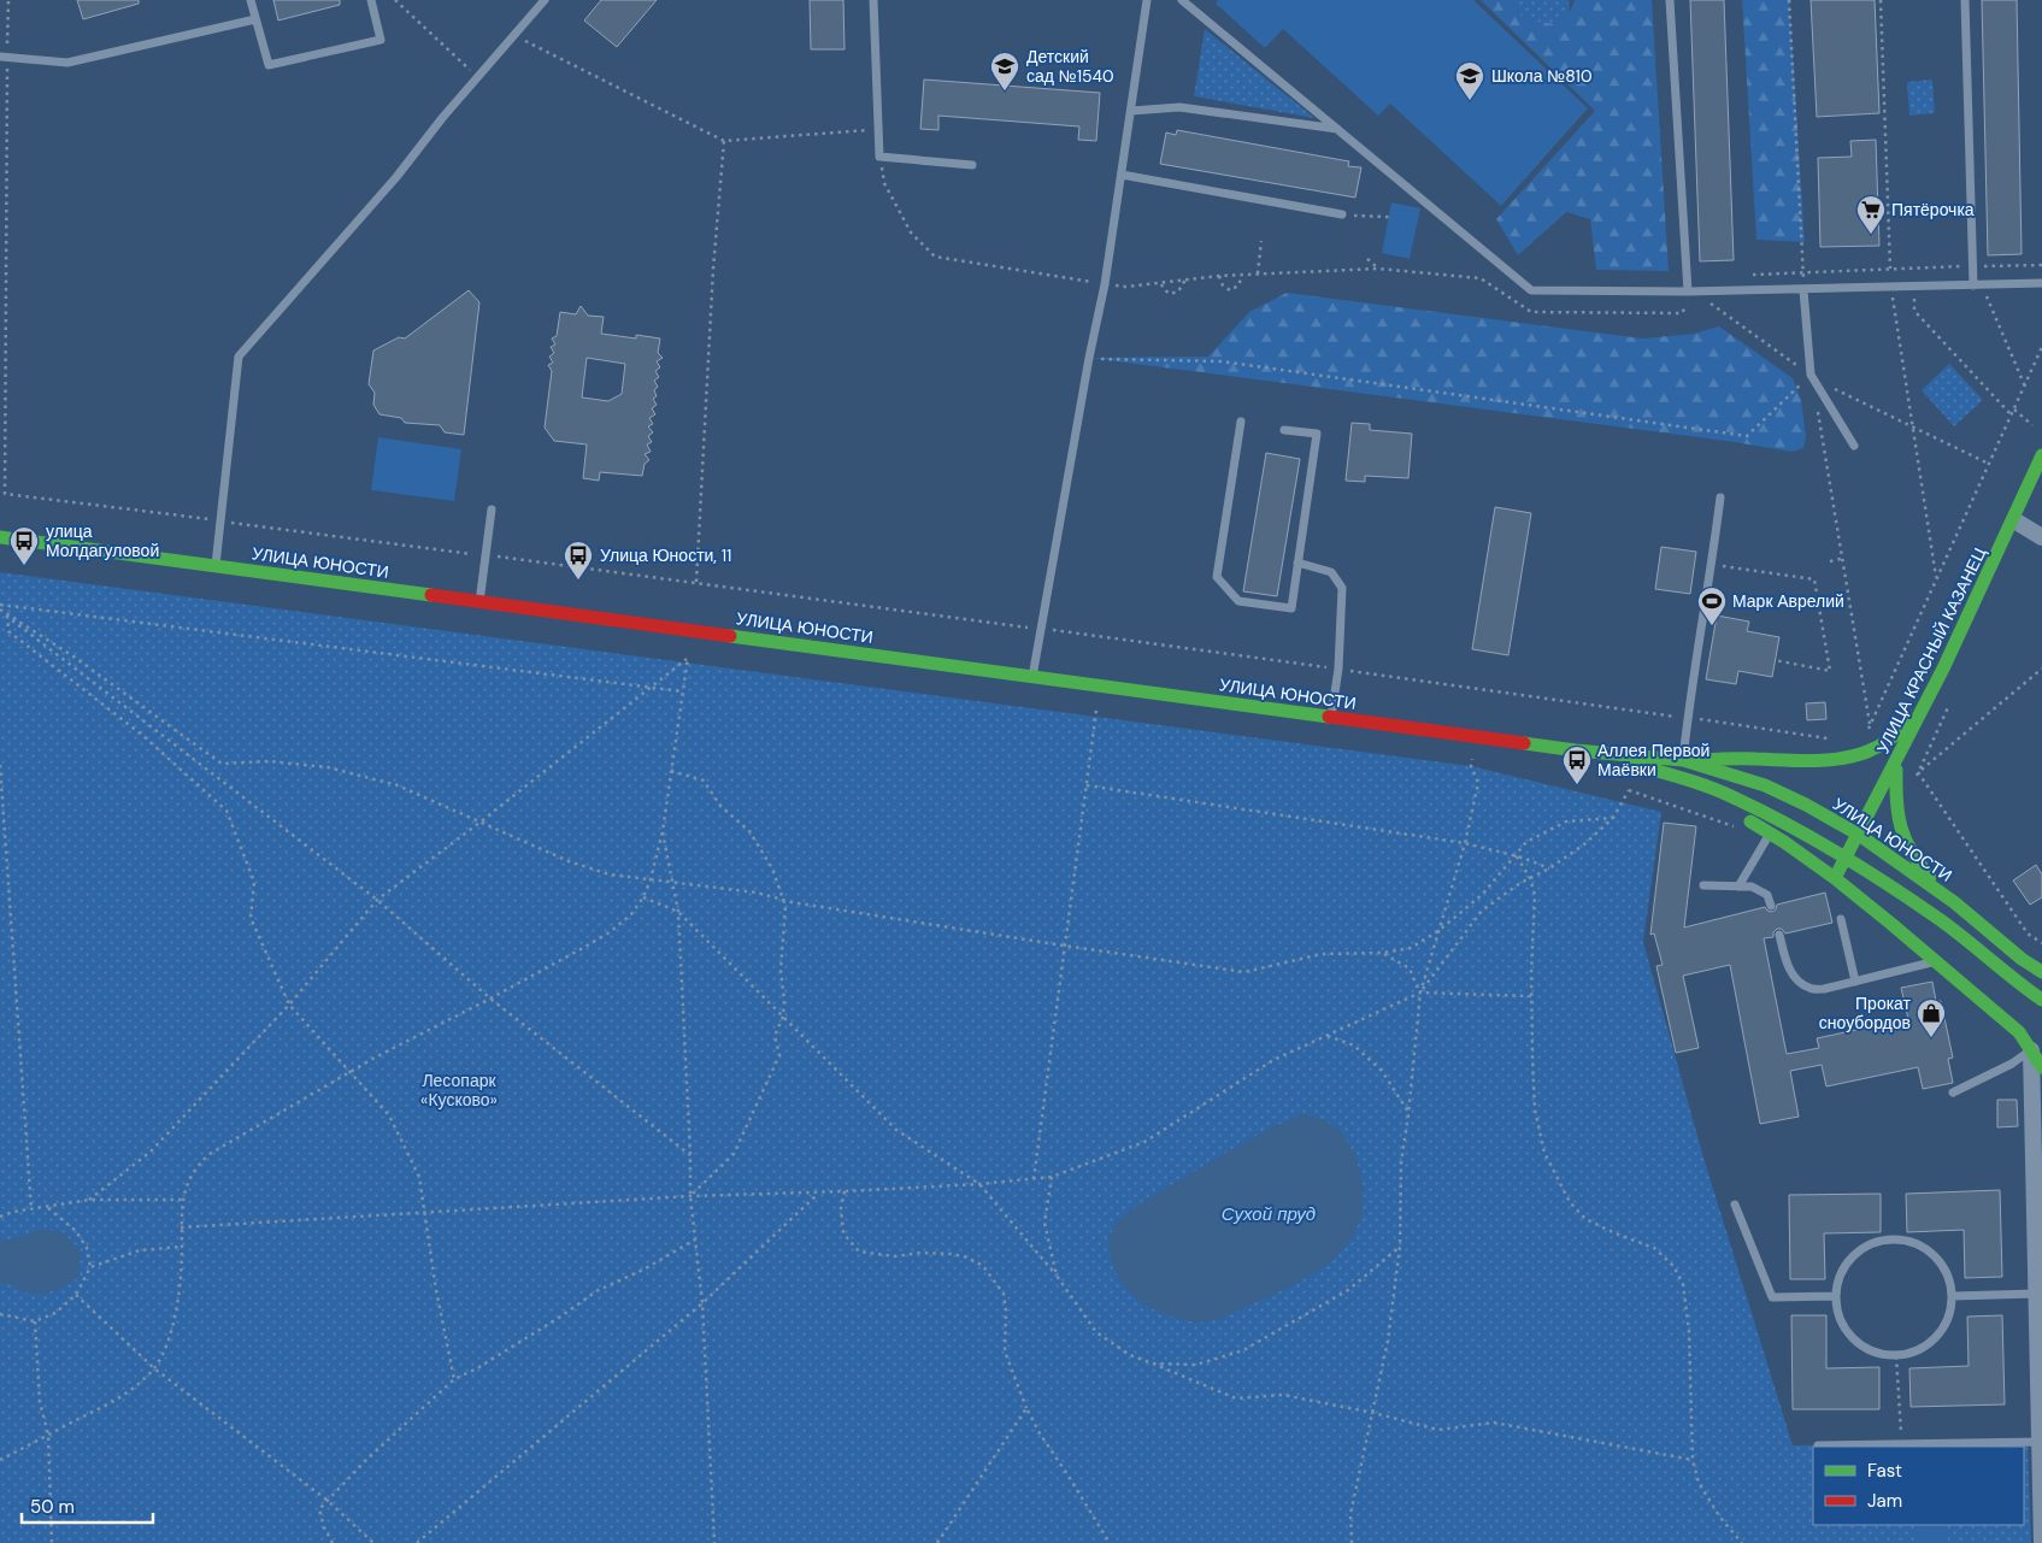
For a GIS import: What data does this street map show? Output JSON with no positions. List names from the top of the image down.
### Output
{
  "streets": {
    "main road": ["УЛИЦА ЮНОСТИ", "УЛИЦА КРАСНЫЙ КАЗАНЕЦ"]
  },
  "crossings": [
    ["УЛИЦА ЮНОСТИ", "УЛИЦА КРАСНЫЙ КАЗАНЕЦ"]
  ],
  "water": ["Сухой пруд"],
  "parks": ["Лесопарк «Кусково»"],
  "places": {
    "school or university": ["Детский сад №1540", "Школа №810"],
    "supermarket": ["Пятёрочка"],
    "bus stop": ["улица Молдагуловой", "Улица Юности, 11", "Аллея Первой Маёвки"],
    "sports": ["Марк Аврелий"],
    "shop": ["Прокат сноубордов"]
  },
  "legend": ["Fast", "Jam"],
  "scale_bar": "50 m"
}
